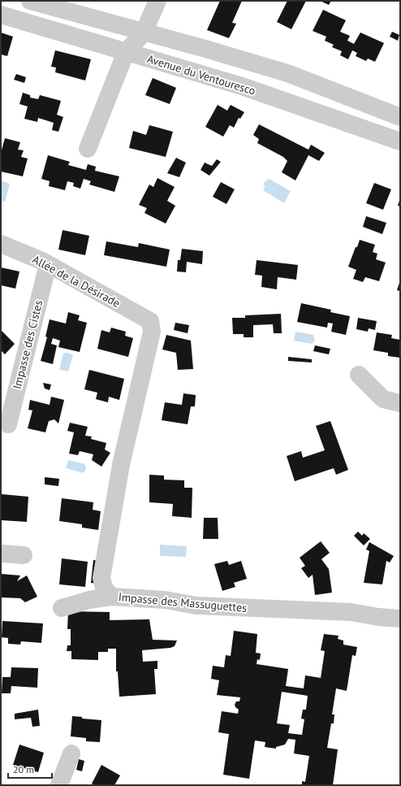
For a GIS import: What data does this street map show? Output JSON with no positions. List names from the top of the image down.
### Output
{
  "streets": {
    "street": [
      "Avenue du Ventouresco",
      "Allée de la Désirade",
      "Impasse des Cistes",
      "Impasse des Massuguettes"
    ]
  },
  "crossings": [
    ["Allée de la Désirade", "Impasse des Cistes"],
    ["Allée de la Désirade", "Impasse des Massuguettes"]
  ],
  "scale_bar": "20 m"
}
